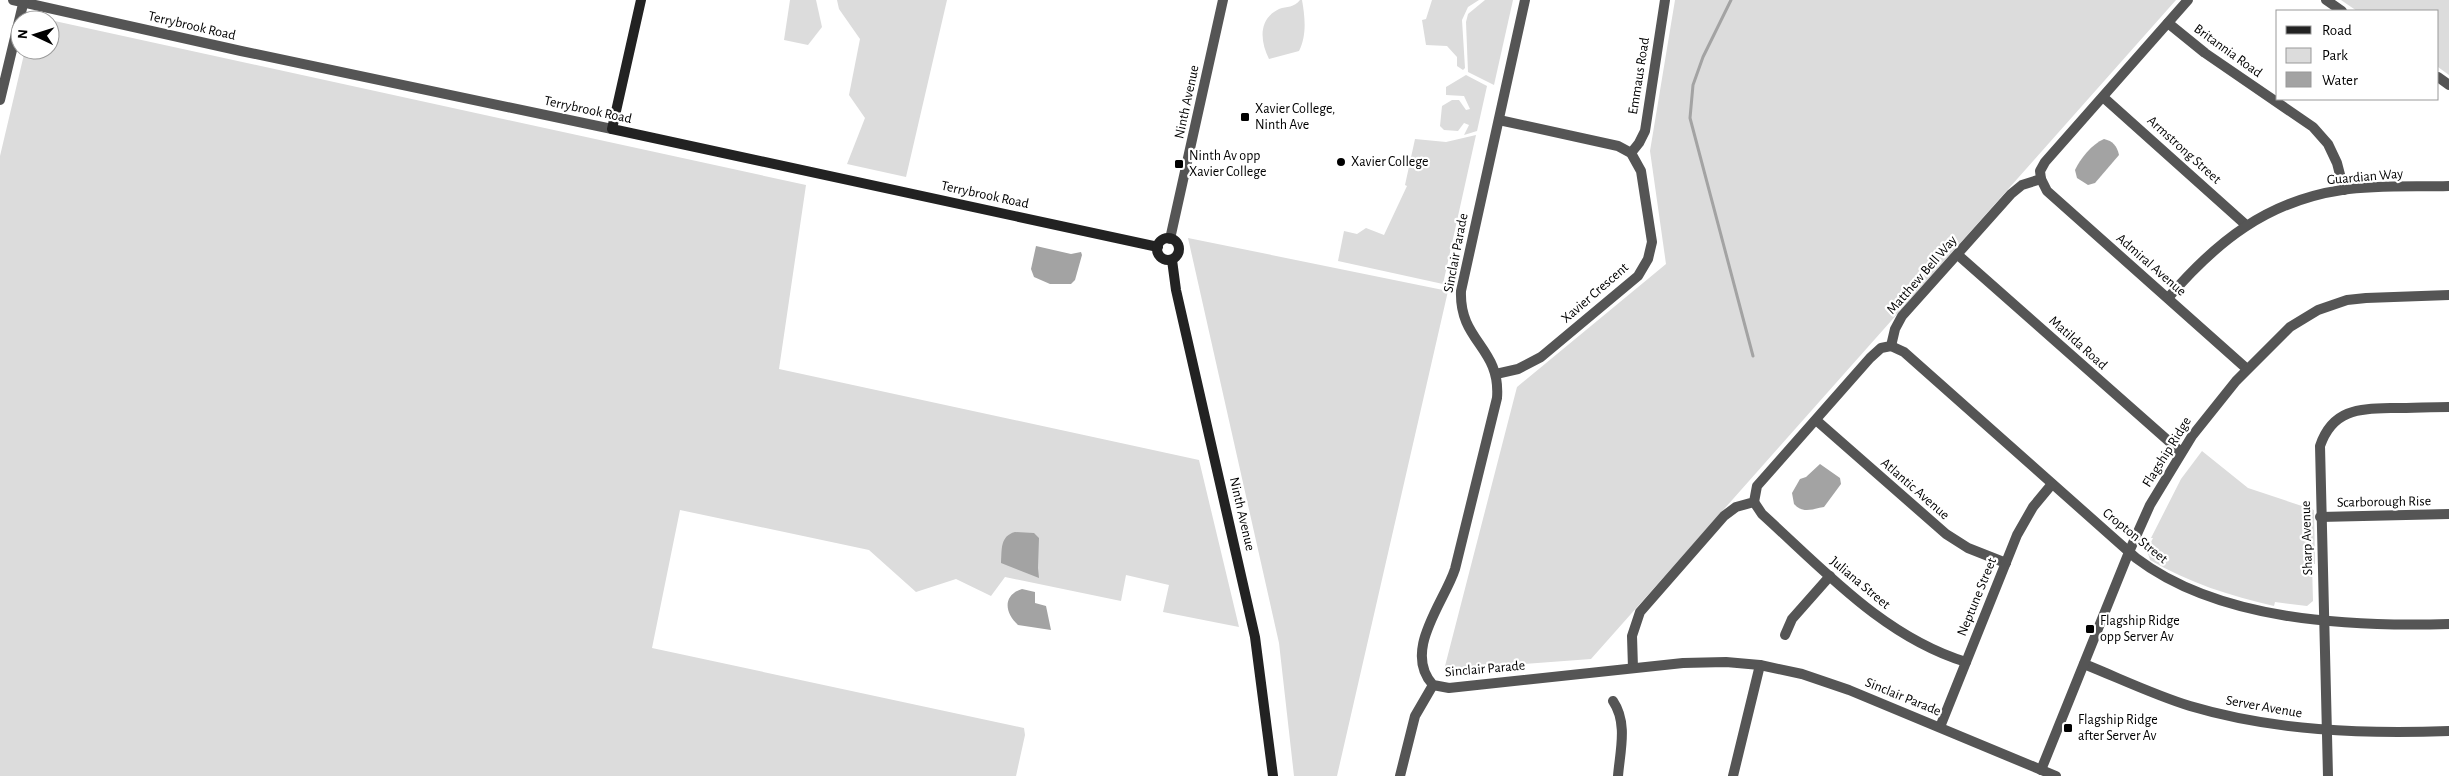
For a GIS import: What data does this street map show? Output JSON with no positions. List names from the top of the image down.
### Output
{
  "streets": {
    "main road": ["Terrybrook Road", "Ninth Avenue"],
    "street": [
      "Britannia Road",
      "Emmaus Road",
      "Armstrong Street",
      "Guardian Way",
      "Sinclair Parade",
      "Admiral Avenue",
      "Matthew Bell Way",
      "Xavier Crescent",
      "Matilda Road",
      "Flagship Ridge",
      "Atlantic Avenue",
      "Scarborough Rise",
      "Cropton Street",
      "Sharp Avenue",
      "Juliana Street",
      "Neptune Street",
      "Server Avenue"
    ]
  },
  "crossings": [
    ["Terrybrook Road", "Ninth Avenue"],
    ["Britannia Road", "Guardian Way"],
    ["Emmaus Road", "Xavier Crescent"],
    ["Armstrong Street", "Guardian Way"],
    ["Guardian Way", "Admiral Avenue"],
    ["Sinclair Parade", "Xavier Crescent"],
    ["Sinclair Parade", "Flagship Ridge"],
    ["Sinclair Parade", "Neptune Street"],
    ["Admiral Avenue", "Matthew Bell Way"],
    ["Admiral Avenue", "Flagship Ridge"],
    ["Matthew Bell Way", "Matilda Road"],
    ["Matthew Bell Way", "Cropton Street"],
    ["Matilda Road", "Flagship Ridge"],
    ["Flagship Ridge", "Cropton Street"],
    ["Flagship Ridge", "Server Avenue"],
    ["Atlantic Avenue", "Neptune Street"],
    ["Scarborough Rise", "Sharp Avenue"],
    ["Cropton Street", "Sharp Avenue"],
    ["Cropton Street", "Neptune Street"],
    ["Sharp Avenue", "Server Avenue"],
    ["Juliana Street", "Neptune Street"]
  ],
  "places": {
    "transit": [
      "Xavier College, Ninth Ave",
      "Ninth Av opp Xavier College",
      "Flagship Ridge opp Server Av",
      "Flagship Ridge after Server Av"
    ],
    "other": ["Xavier College"]
  },
  "legend": ["Road", "Park", "Water"],
  "north": "left"
}
